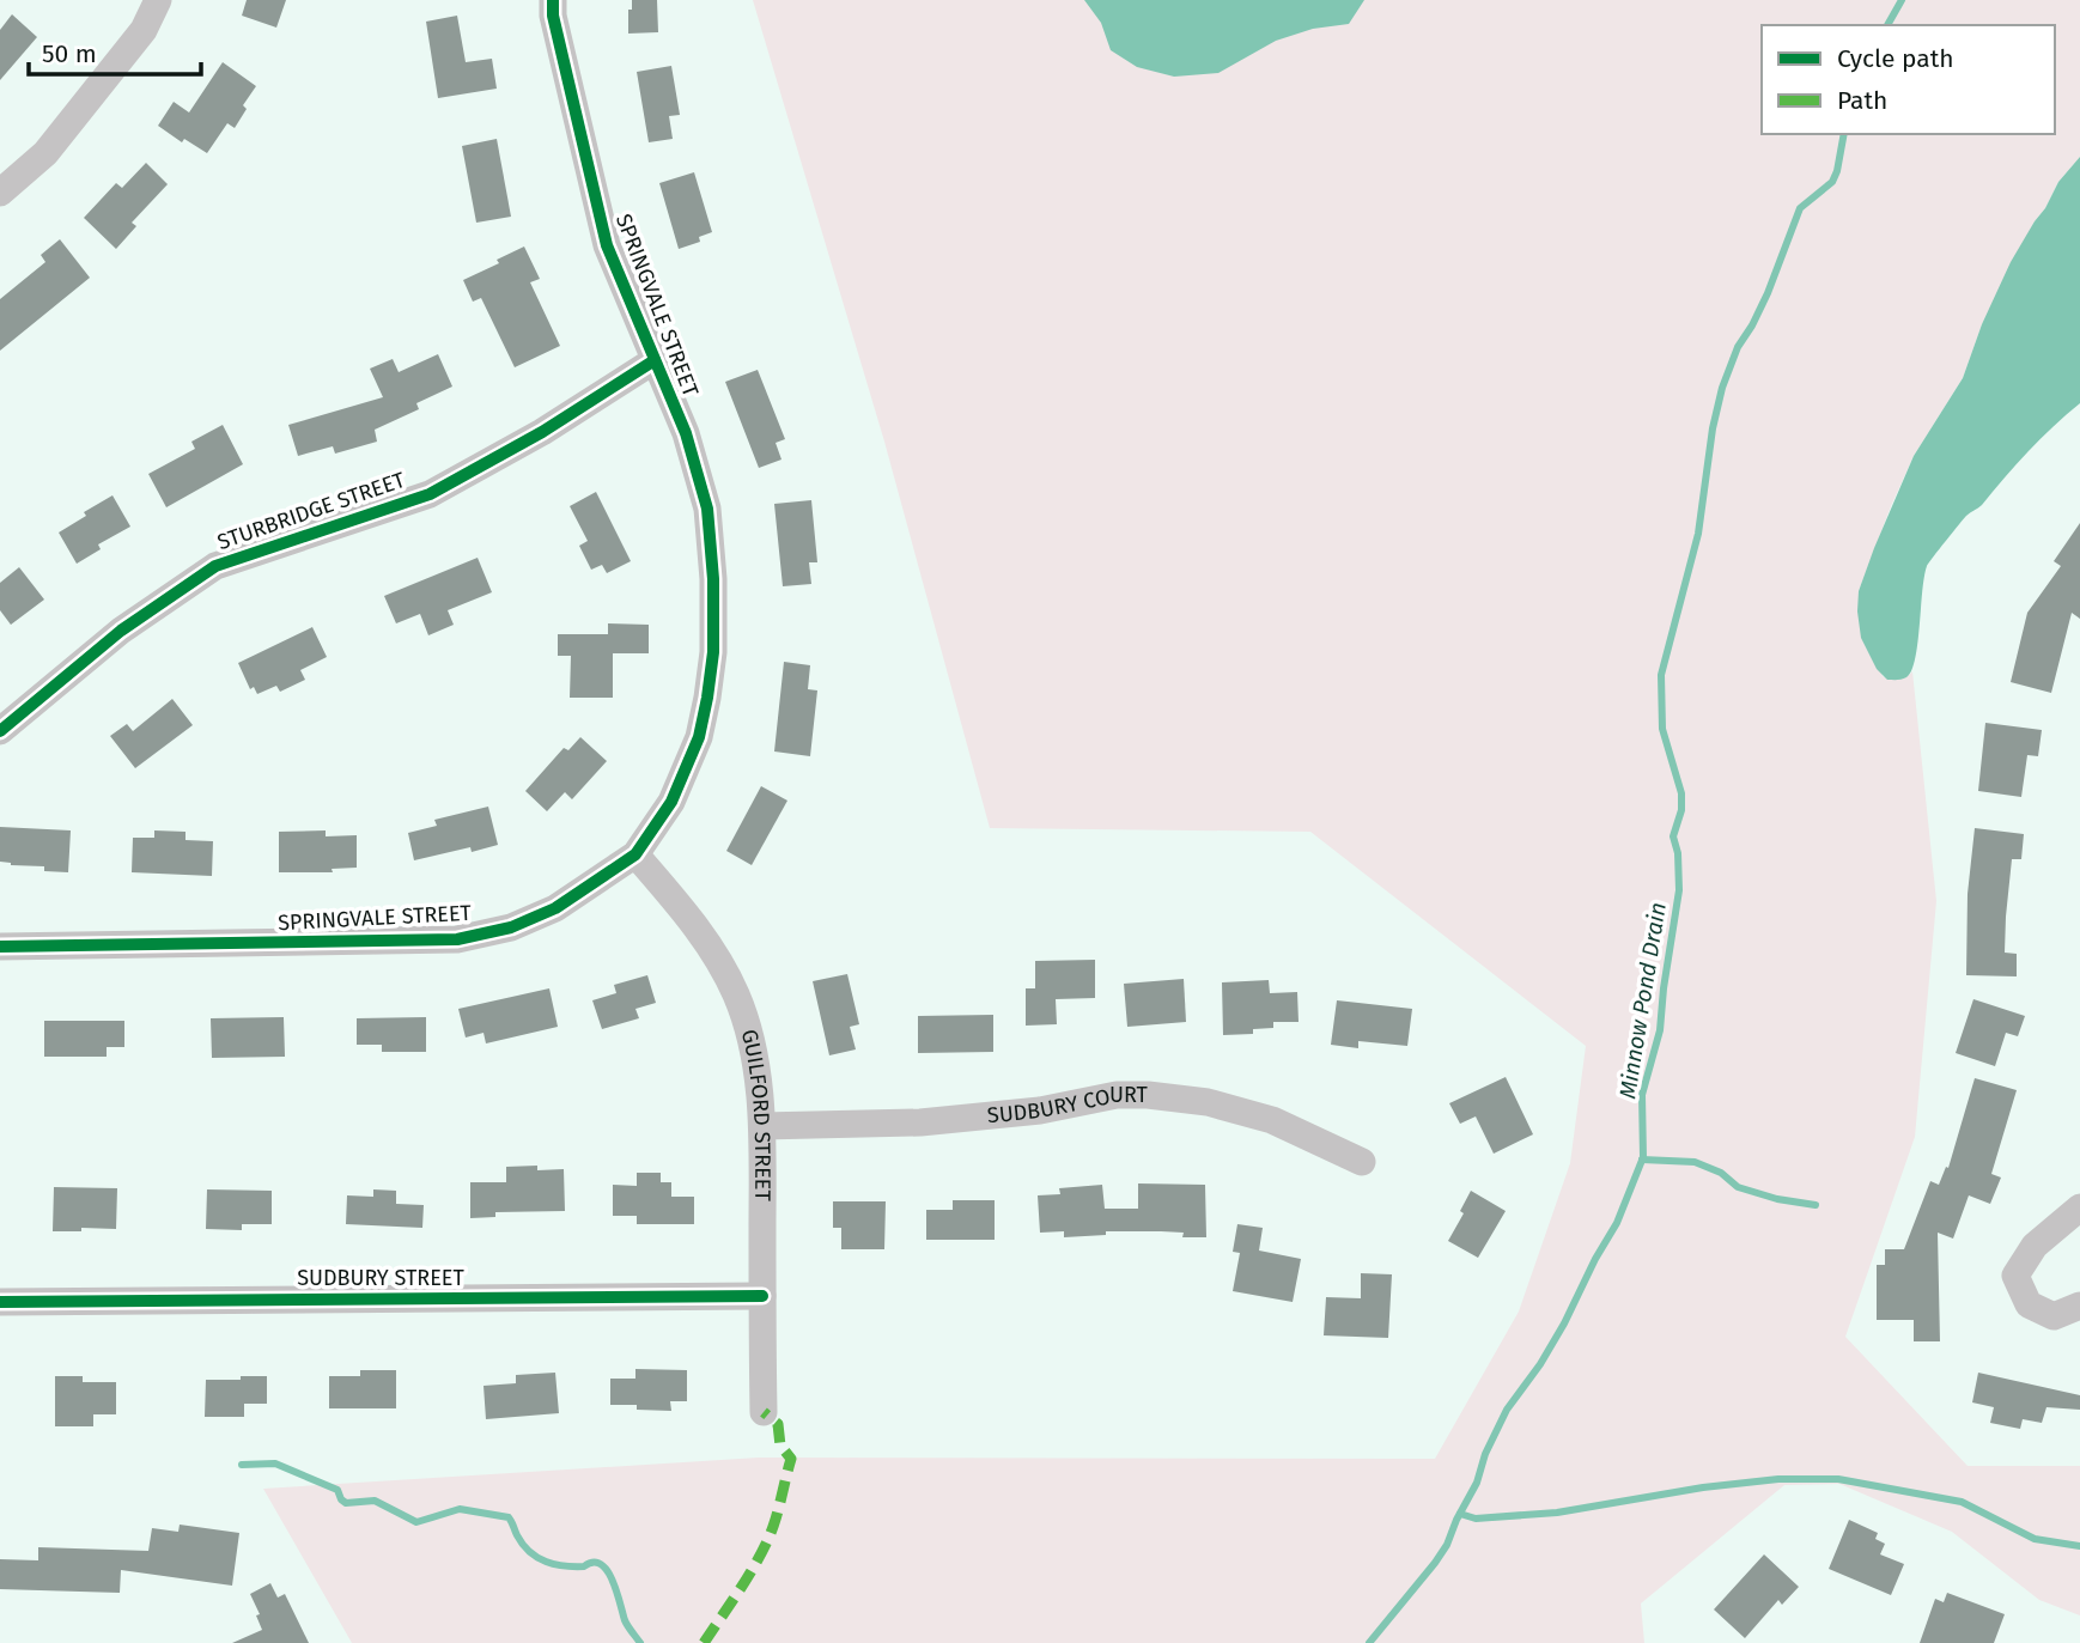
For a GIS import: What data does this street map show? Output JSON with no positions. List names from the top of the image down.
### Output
{
  "streets": {
    "street": [
      "SPRINGVALE STREET",
      "STURBRIDGE STREET",
      "SUDBURY COURT",
      "GUILFORD STREET",
      "SUDBURY STREET"
    ]
  },
  "crossings": [
    ["SPRINGVALE STREET", "STURBRIDGE STREET"],
    ["SPRINGVALE STREET", "GUILFORD STREET"],
    ["SUDBURY COURT", "GUILFORD STREET"],
    ["GUILFORD STREET", "SUDBURY STREET"]
  ],
  "water": ["Minnow Pond Drain"],
  "legend": ["Cycle path", "Path"],
  "scale_bar": "50 m"
}
